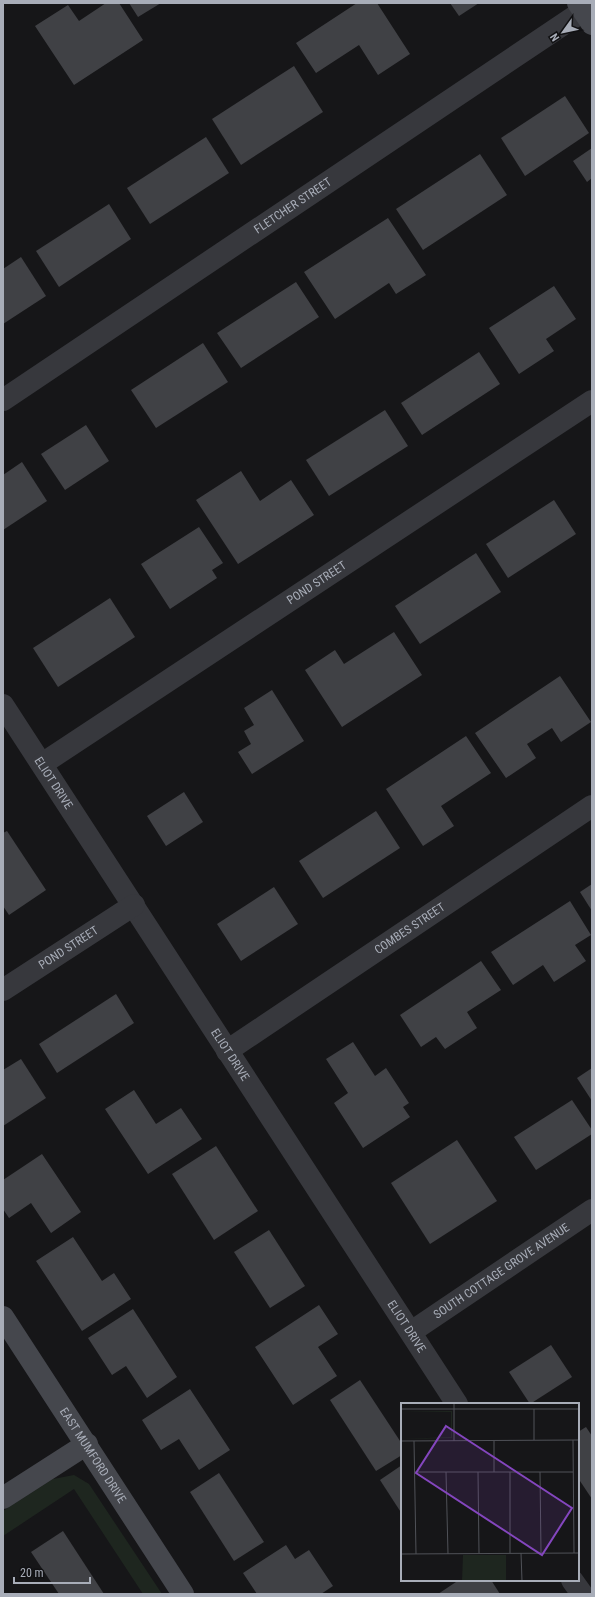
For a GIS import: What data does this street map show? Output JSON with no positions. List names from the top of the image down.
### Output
{
  "streets": {
    "street": [
      "FLETCHER STREET",
      "POND STREET",
      "ELIOT DRIVE",
      "COMBES STREET",
      "SOUTH COTTAGE GROVE AVENUE",
      "EAST MUMFORD DRIVE"
    ]
  },
  "crossings": [
    ["POND STREET", "ELIOT DRIVE"],
    ["ELIOT DRIVE", "COMBES STREET"],
    ["ELIOT DRIVE", "SOUTH COTTAGE GROVE AVENUE"]
  ],
  "scale_bar": "20 m",
  "north": "bottom left"
}
